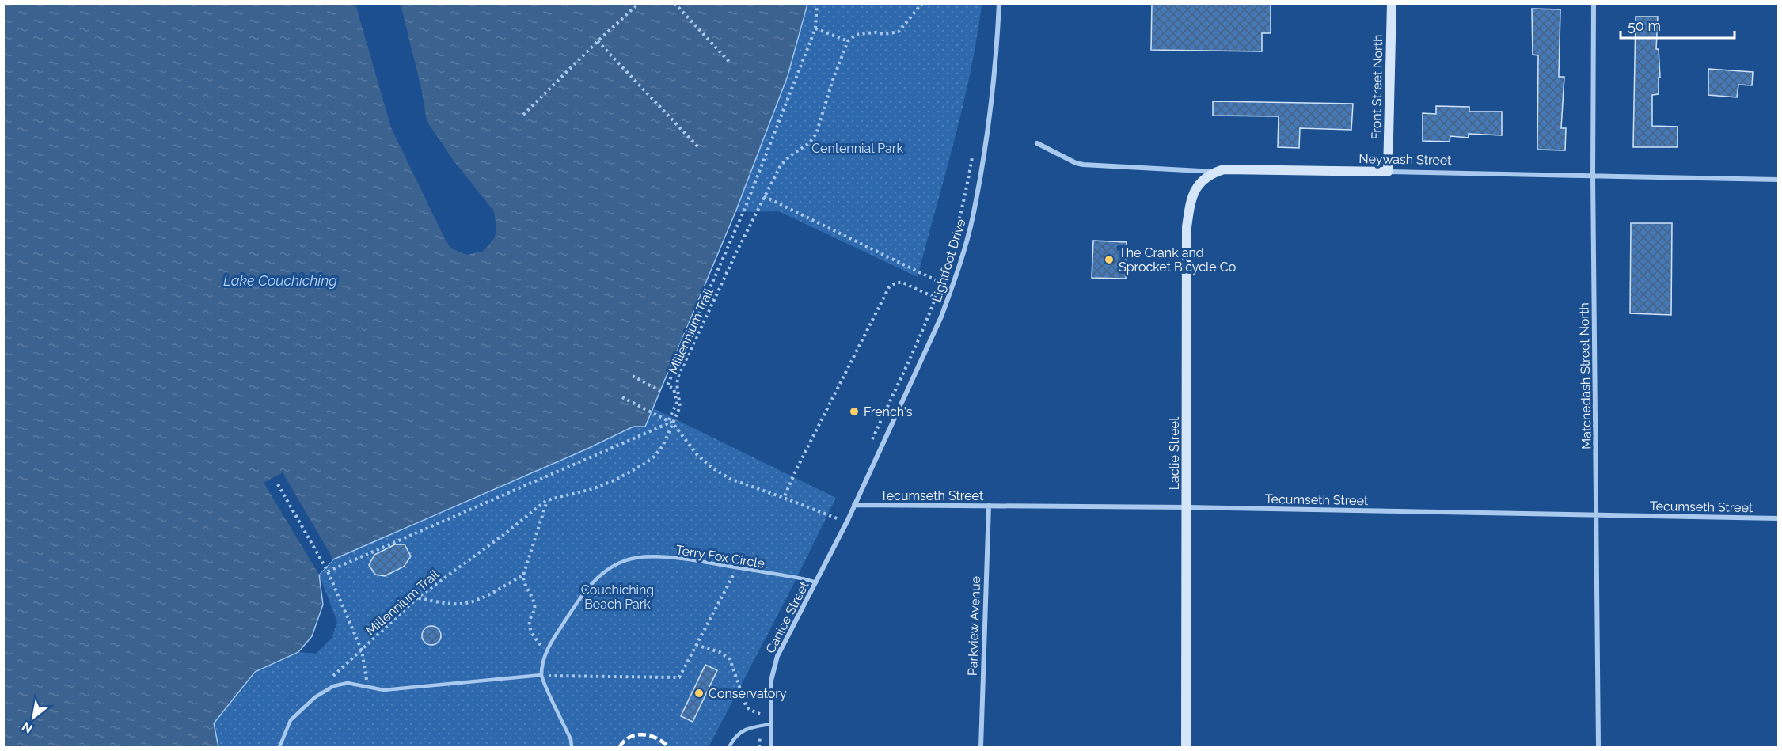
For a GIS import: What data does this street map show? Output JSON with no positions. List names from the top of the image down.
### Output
{
  "streets": {
    "main road": ["Front Street North", "Neywash Street", "Laclie Street"],
    "street": [
      "Lightfoot Drive",
      "Matchedash Street North",
      "Tecumseth Street",
      "Canice Street",
      "Parkview Avenue"
    ],
    "lane": ["Terry Fox Circle"],
    "path": ["Millennium Trail"]
  },
  "crossings": [
    ["Front Street North", "Neywash Street"],
    ["Neywash Street", "Matchedash Street North"],
    ["Neywash Street", "Laclie Street"],
    ["Lightfoot Drive", "Tecumseth Street"],
    ["Lightfoot Drive", "Canice Street"],
    ["Matchedash Street North", "Tecumseth Street"],
    ["Laclie Street", "Tecumseth Street"],
    ["Tecumseth Street", "Canice Street"],
    ["Tecumseth Street", "Parkview Avenue"],
    ["Terry Fox Circle", "Canice Street"]
  ],
  "water": ["Lake Couchiching"],
  "parks": ["Centennial Park", "Couchiching Beach Park"],
  "places": ["The Crank and Sprocket Bicycle Co.", "French's", "Conservatory"],
  "scale_bar": "50 m",
  "north": "bottom left"
}
